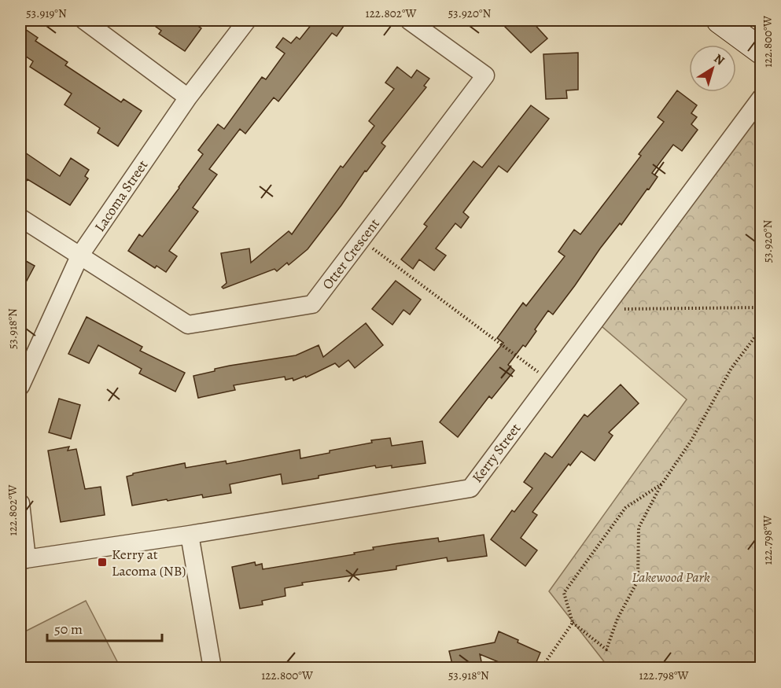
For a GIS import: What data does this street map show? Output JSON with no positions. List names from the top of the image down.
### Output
{
  "streets": {
    "street": ["Lacoma Street", "Otter Crescent", "Kerry Street"]
  },
  "crossings": [
    ["Lacoma Street", "Otter Crescent"]
  ],
  "parks": ["Lakewood Park"],
  "places": {
    "transit": ["Kerry at Lacoma (NB)"]
  },
  "scale_bar": "50 m",
  "north": "top right",
  "coordinates": [
    "53.919°N",
    "122.802°W",
    "53.920°N",
    "122.800°W",
    "53.918°N",
    "122.798°W"
  ]
}
